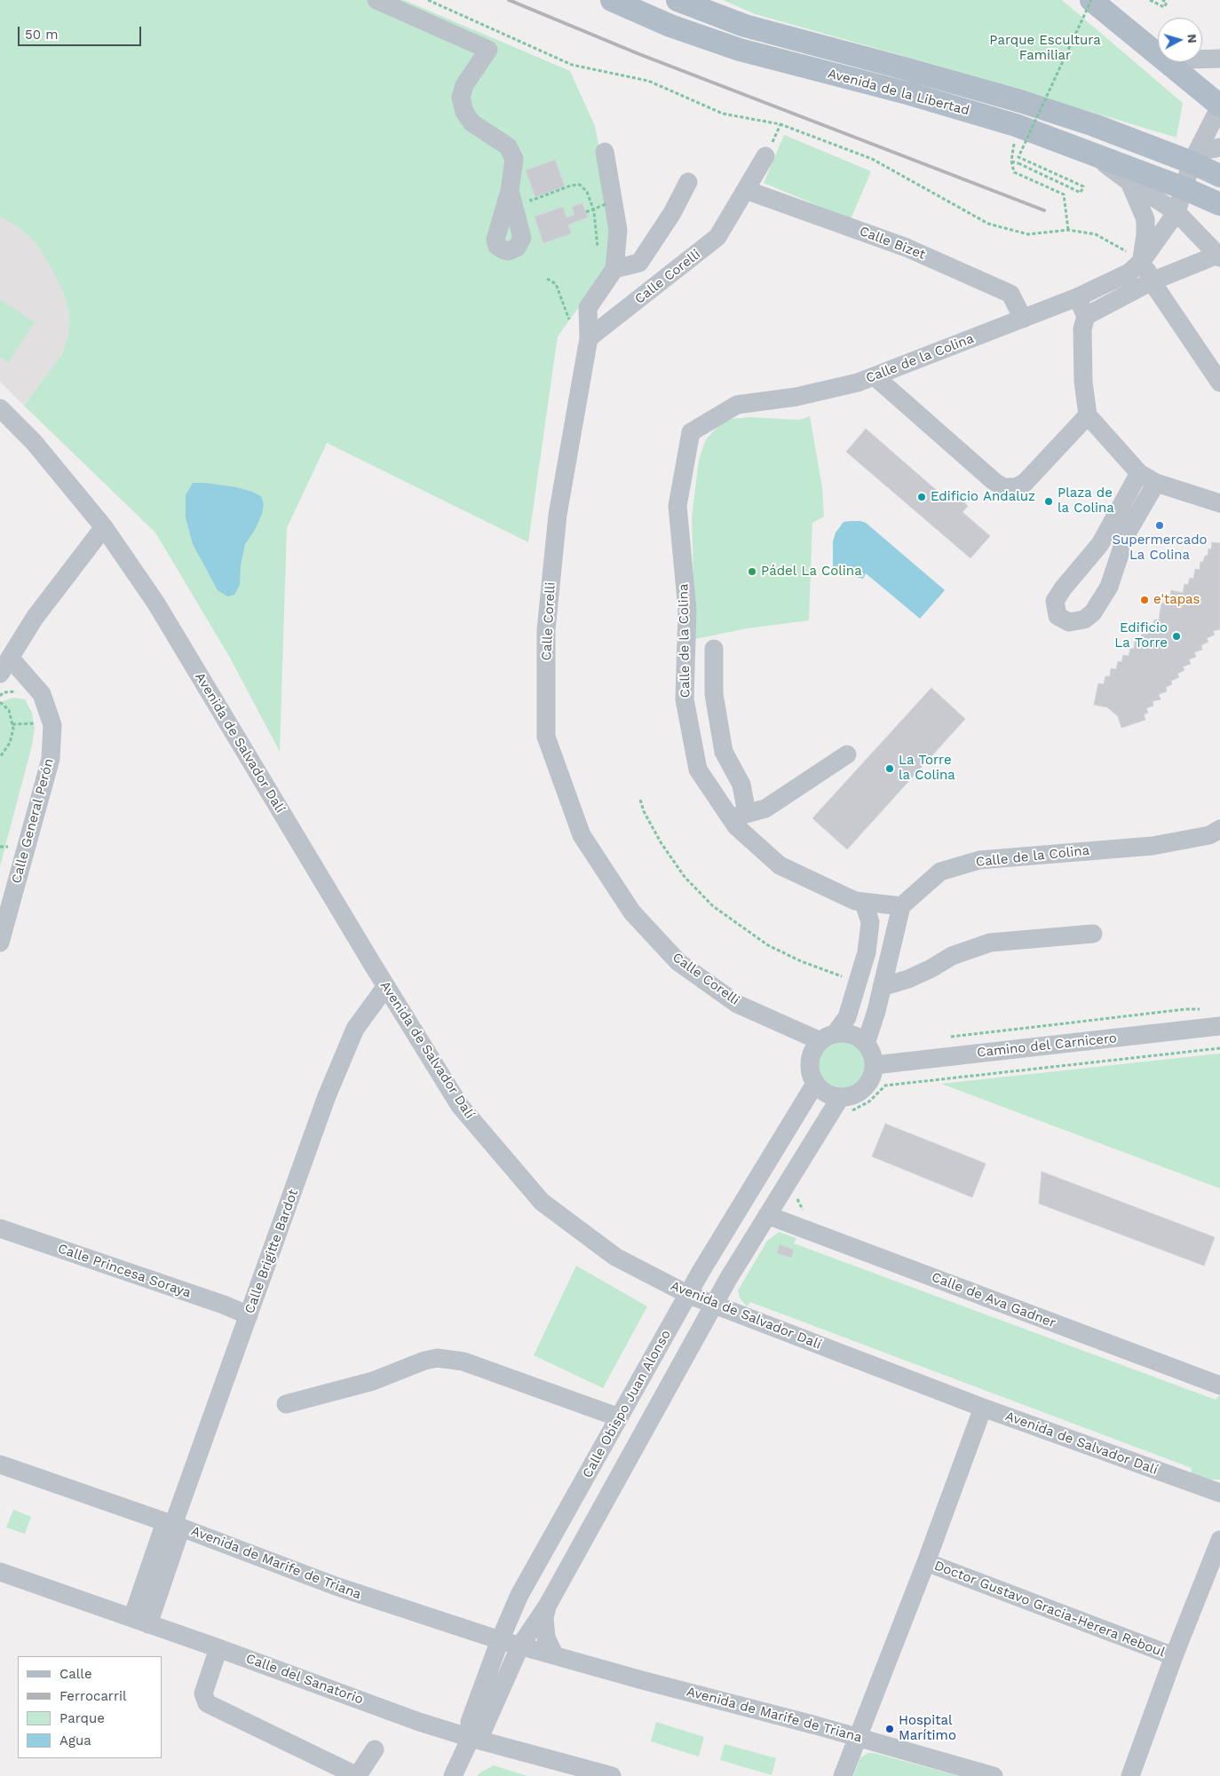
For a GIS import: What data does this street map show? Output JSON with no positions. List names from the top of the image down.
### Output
{
  "streets": {
    "main road": ["Avenida de la Libertad"],
    "street": [
      "Calle Bizet",
      "Calle Corelli",
      "Calle de la Colina",
      "Avenida de Salvador Dalí",
      "Calle General Perón",
      "Camino del Carnicero",
      "Calle Brigitte Bardot",
      "Calle Princesa Soraya",
      "Calle de Ava Gadner",
      "Calle Obispo Juan Alonso",
      "Avenida de Marife de Triana",
      "Doctor Gustavo Gracia-Herera Reboul",
      "Calle del Sanatorio"
    ]
  },
  "crossings": [
    ["Avenida de la Libertad", "Calle de la Colina"],
    ["Calle Bizet", "Calle Corelli"],
    ["Calle Bizet", "Calle de la Colina"],
    ["Calle Corelli", "Camino del Carnicero"],
    ["Calle Corelli", "Calle Obispo Juan Alonso"],
    ["Avenida de Salvador Dalí", "Calle Brigitte Bardot"],
    ["Avenida de Salvador Dalí", "Calle Obispo Juan Alonso"],
    ["Avenida de Salvador Dalí", "Doctor Gustavo Gracia-Herera Reboul"],
    ["Camino del Carnicero", "Calle Obispo Juan Alonso"],
    ["Calle Brigitte Bardot", "Calle Princesa Soraya"],
    ["Calle Brigitte Bardot", "Avenida de Marife de Triana"],
    ["Calle Brigitte Bardot", "Calle del Sanatorio"],
    ["Calle de Ava Gadner", "Calle Obispo Juan Alonso"],
    ["Calle Obispo Juan Alonso", "Avenida de Marife de Triana"],
    ["Calle Obispo Juan Alonso", "Calle del Sanatorio"],
    ["Avenida de Marife de Triana", "Doctor Gustavo Gracia-Herera Reboul"]
  ],
  "parks": ["Parque Escultura Familiar"],
  "places": [
    "Edificio Andaluz",
    "Plaza de la Colina",
    "Supermercado La Colina",
    "Pádel La Colina",
    "e'tapas",
    "Edificio La Torre",
    "La Torre la Colina",
    "Hospital Marítimo"
  ],
  "legend": [
    "Calle",
    "Ferrocarril",
    "Parque",
    "Agua"
  ],
  "scale_bar": "50 m",
  "north": "right"
}
